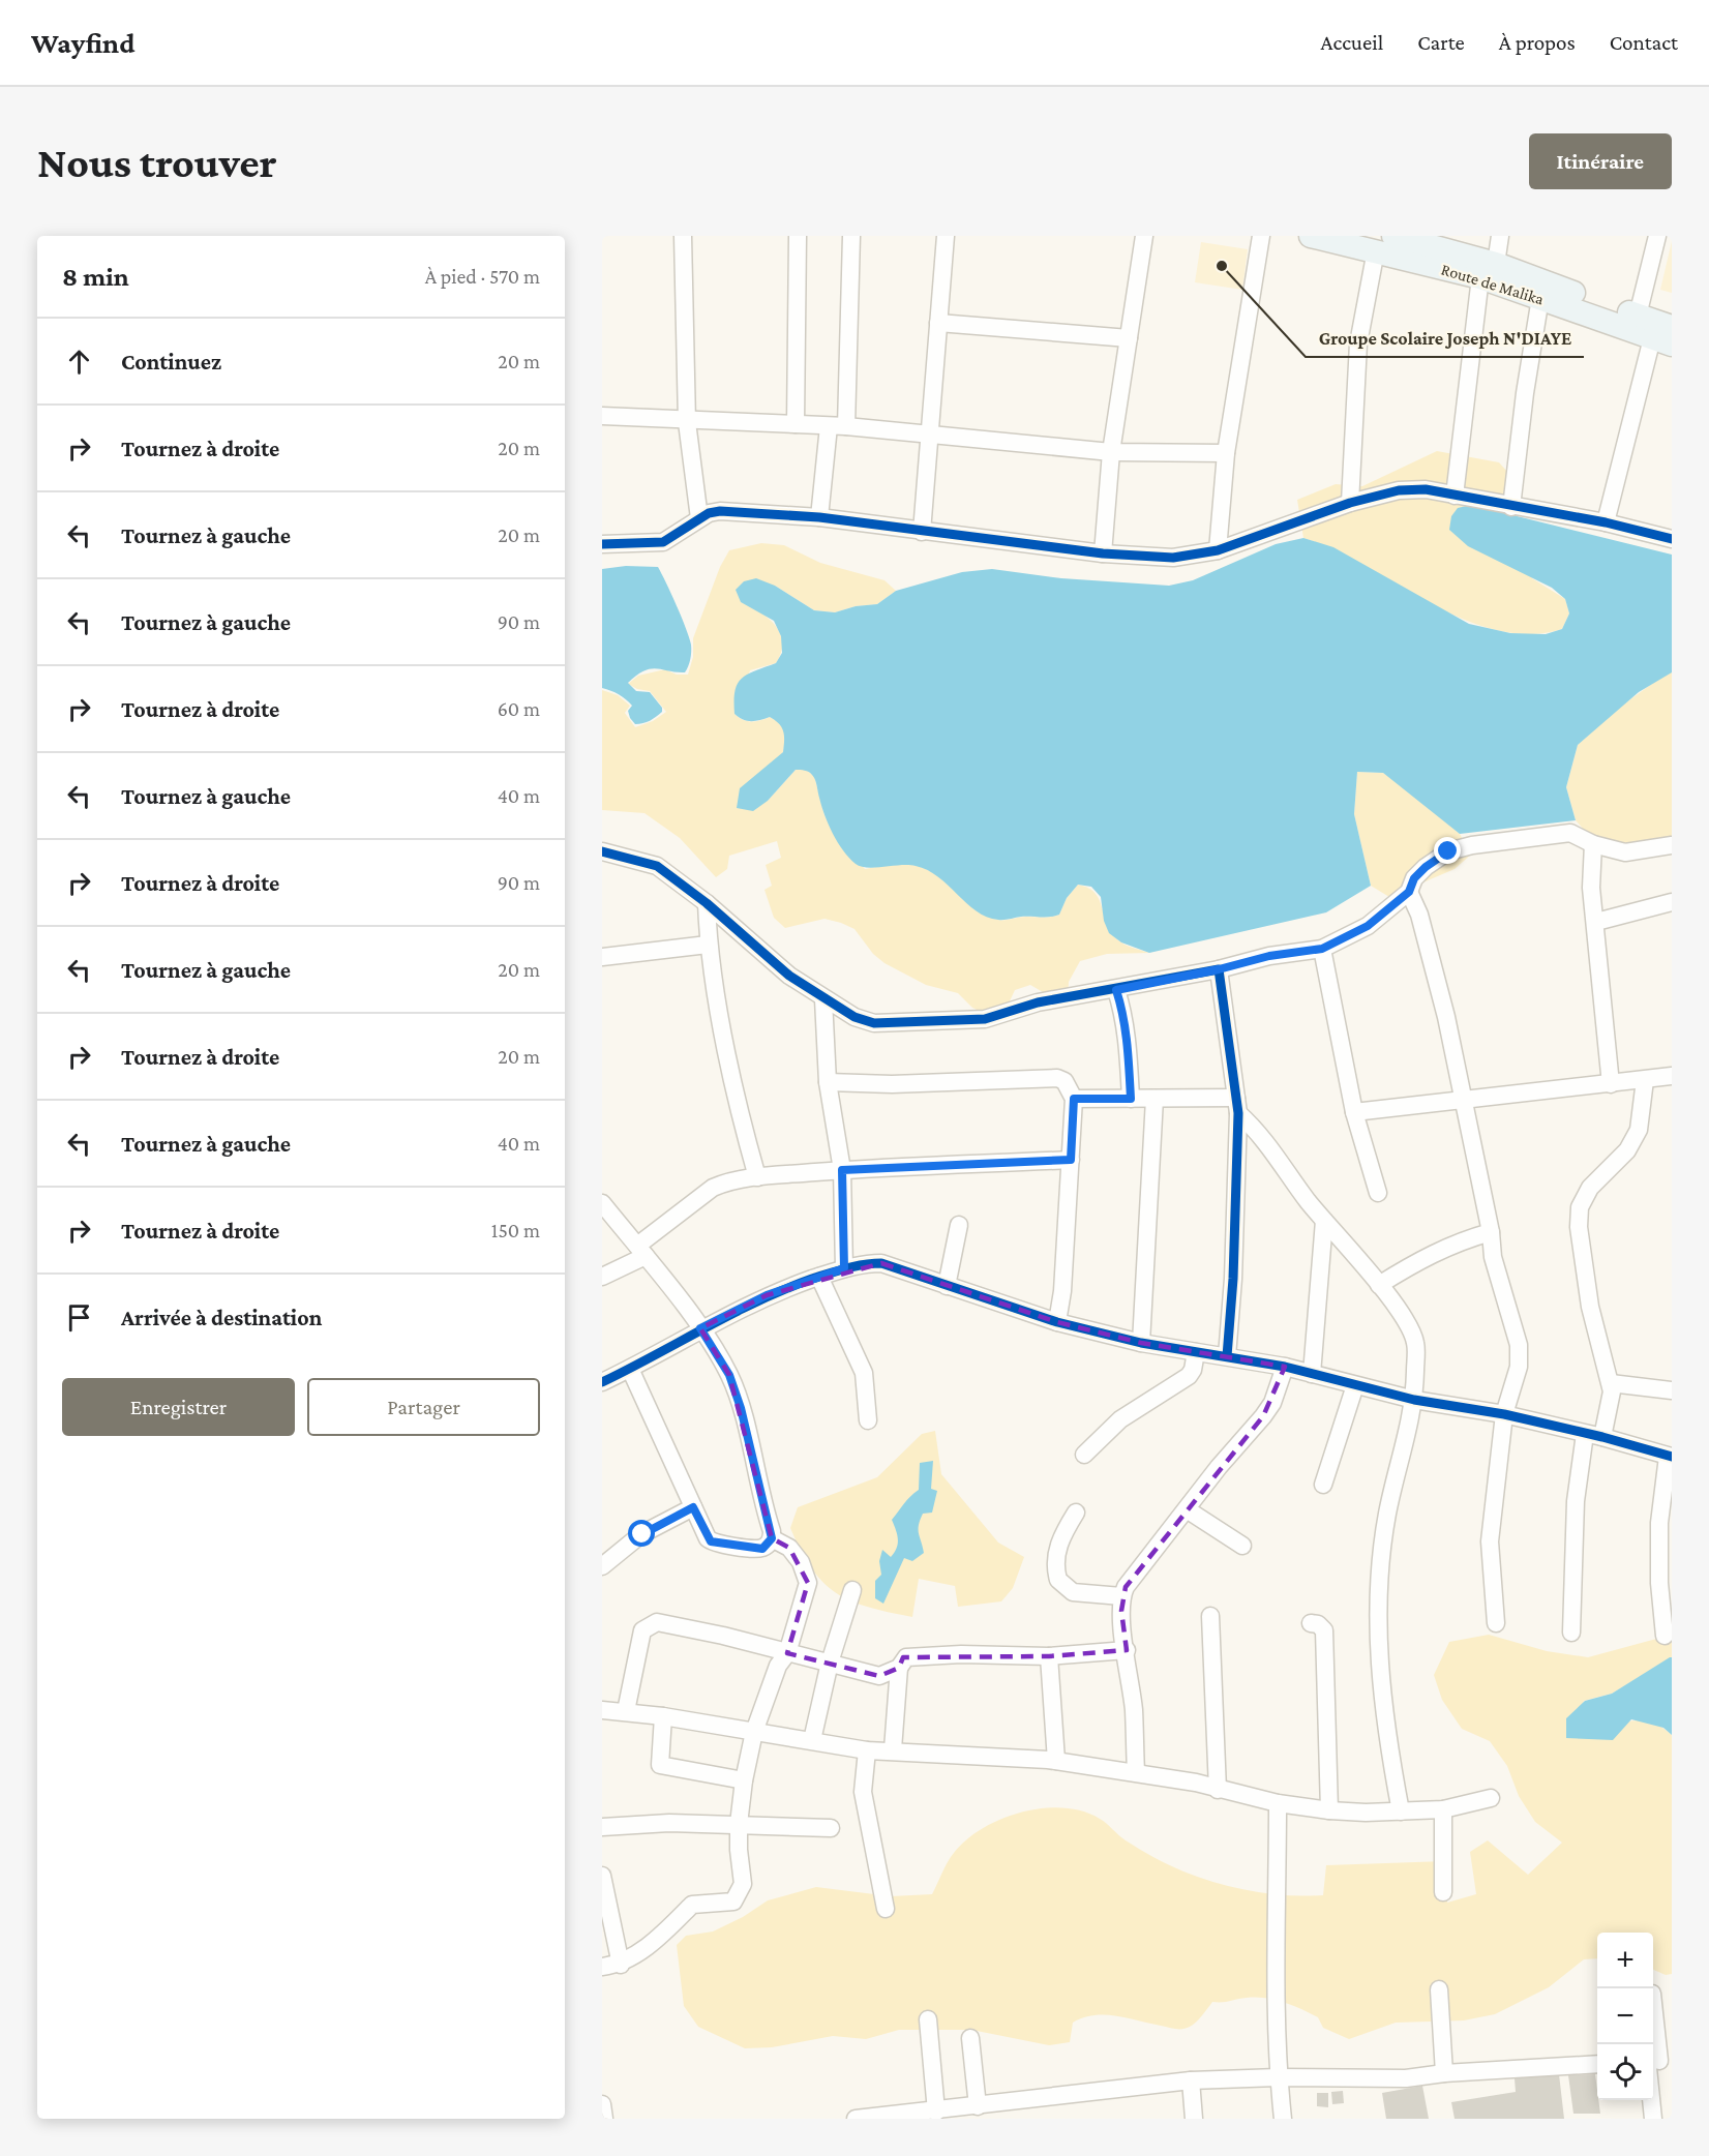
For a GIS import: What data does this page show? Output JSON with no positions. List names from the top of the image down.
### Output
{
  "streets": {
    "main road": ["Route de Malika"]
  },
  "places": ["Groupe Scolaire Joseph N'DIAYE"],
  "page": {
    "header": "Wayfind",
    "nav": [
      "Accueil",
      "Carte",
      "À propos",
      "Contact"
    ],
    "buttons": [
      "Itinéraire",
      ["Enregistrer", "Partager"]
    ],
    "title": "Nous trouver",
    "heading": ["8 min", "À pied · 570 m"],
    "list": [
      ["Continuez", "20 m"],
      ["Tournez à droite", "20 m"],
      ["Tournez à gauche", "20 m"],
      ["Tournez à gauche", "90 m"],
      ["Tournez à droite", "60 m"],
      ["Tournez à gauche", "40 m"],
      ["Tournez à droite", "90 m"],
      ["Tournez à gauche", "20 m"],
      ["Tournez à droite", "20 m"],
      ["Tournez à gauche", "40 m"],
      ["Tournez à droite", "150 m"],
      "Arrivée à destination"
    ],
    "map_buttons": ["+", "−"]
  }
}
